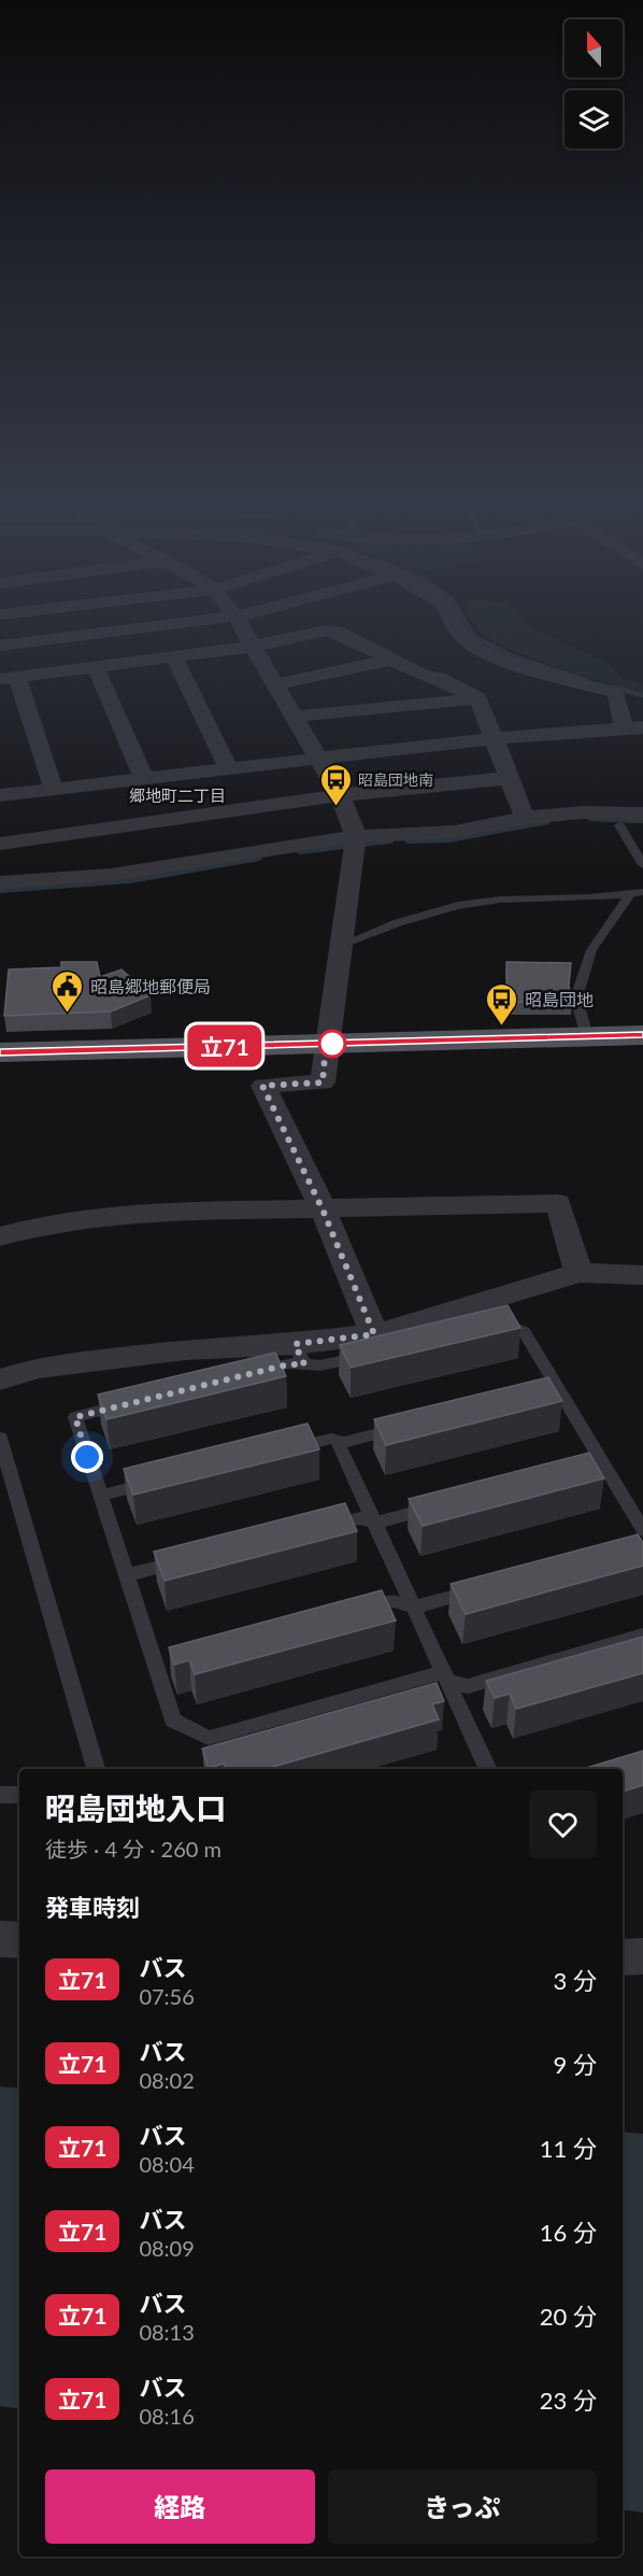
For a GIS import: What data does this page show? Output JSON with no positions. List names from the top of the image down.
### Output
{
  "districts": ["郷地町二丁目"],
  "places": {
    "bus stop": ["昭島団地南", "昭島団地"],
    "public building": ["昭島郷地郵便局"]
  },
  "lines": ["bus line 立71"],
  "north": "top",
  "page": {
    "on_map": "立71",
    "heading": [
      ["昭島団地入口", "徒歩 · 4 分 · 260 m"],
      "発車時刻"
    ],
    "list": [
      {
        "mark": "立71",
        "name": "バス",
        "note": "07:56",
        "value": "3 分"
      },
      {
        "mark": "立71",
        "name": "バス",
        "note": "08:02",
        "value": "9 分"
      },
      {
        "mark": "立71",
        "name": "バス",
        "note": "08:04",
        "value": "11 分"
      },
      {
        "mark": "立71",
        "name": "バス",
        "note": "08:09",
        "value": "16 分"
      },
      {
        "mark": "立71",
        "name": "バス",
        "note": "08:13",
        "value": "20 分"
      },
      {
        "mark": "立71",
        "name": "バス",
        "note": "08:16",
        "value": "23 分"
      }
    ],
    "buttons": ["経路", "きっぷ"]
  }
}
